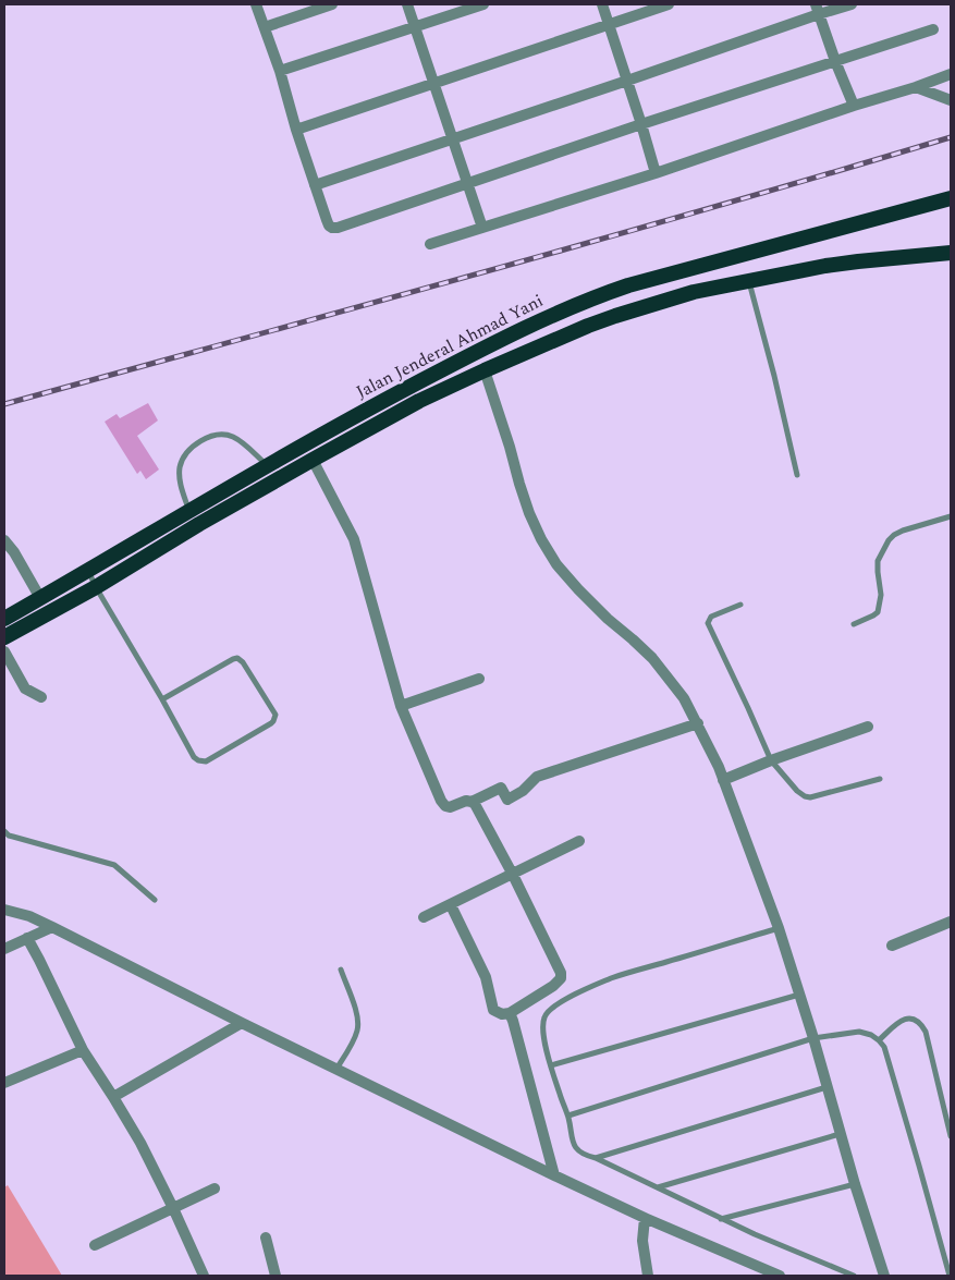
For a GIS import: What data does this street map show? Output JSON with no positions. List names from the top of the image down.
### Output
{
  "streets": {
    "highway": ["Jalan Jenderal Ahmad Yani"]
  }
}
